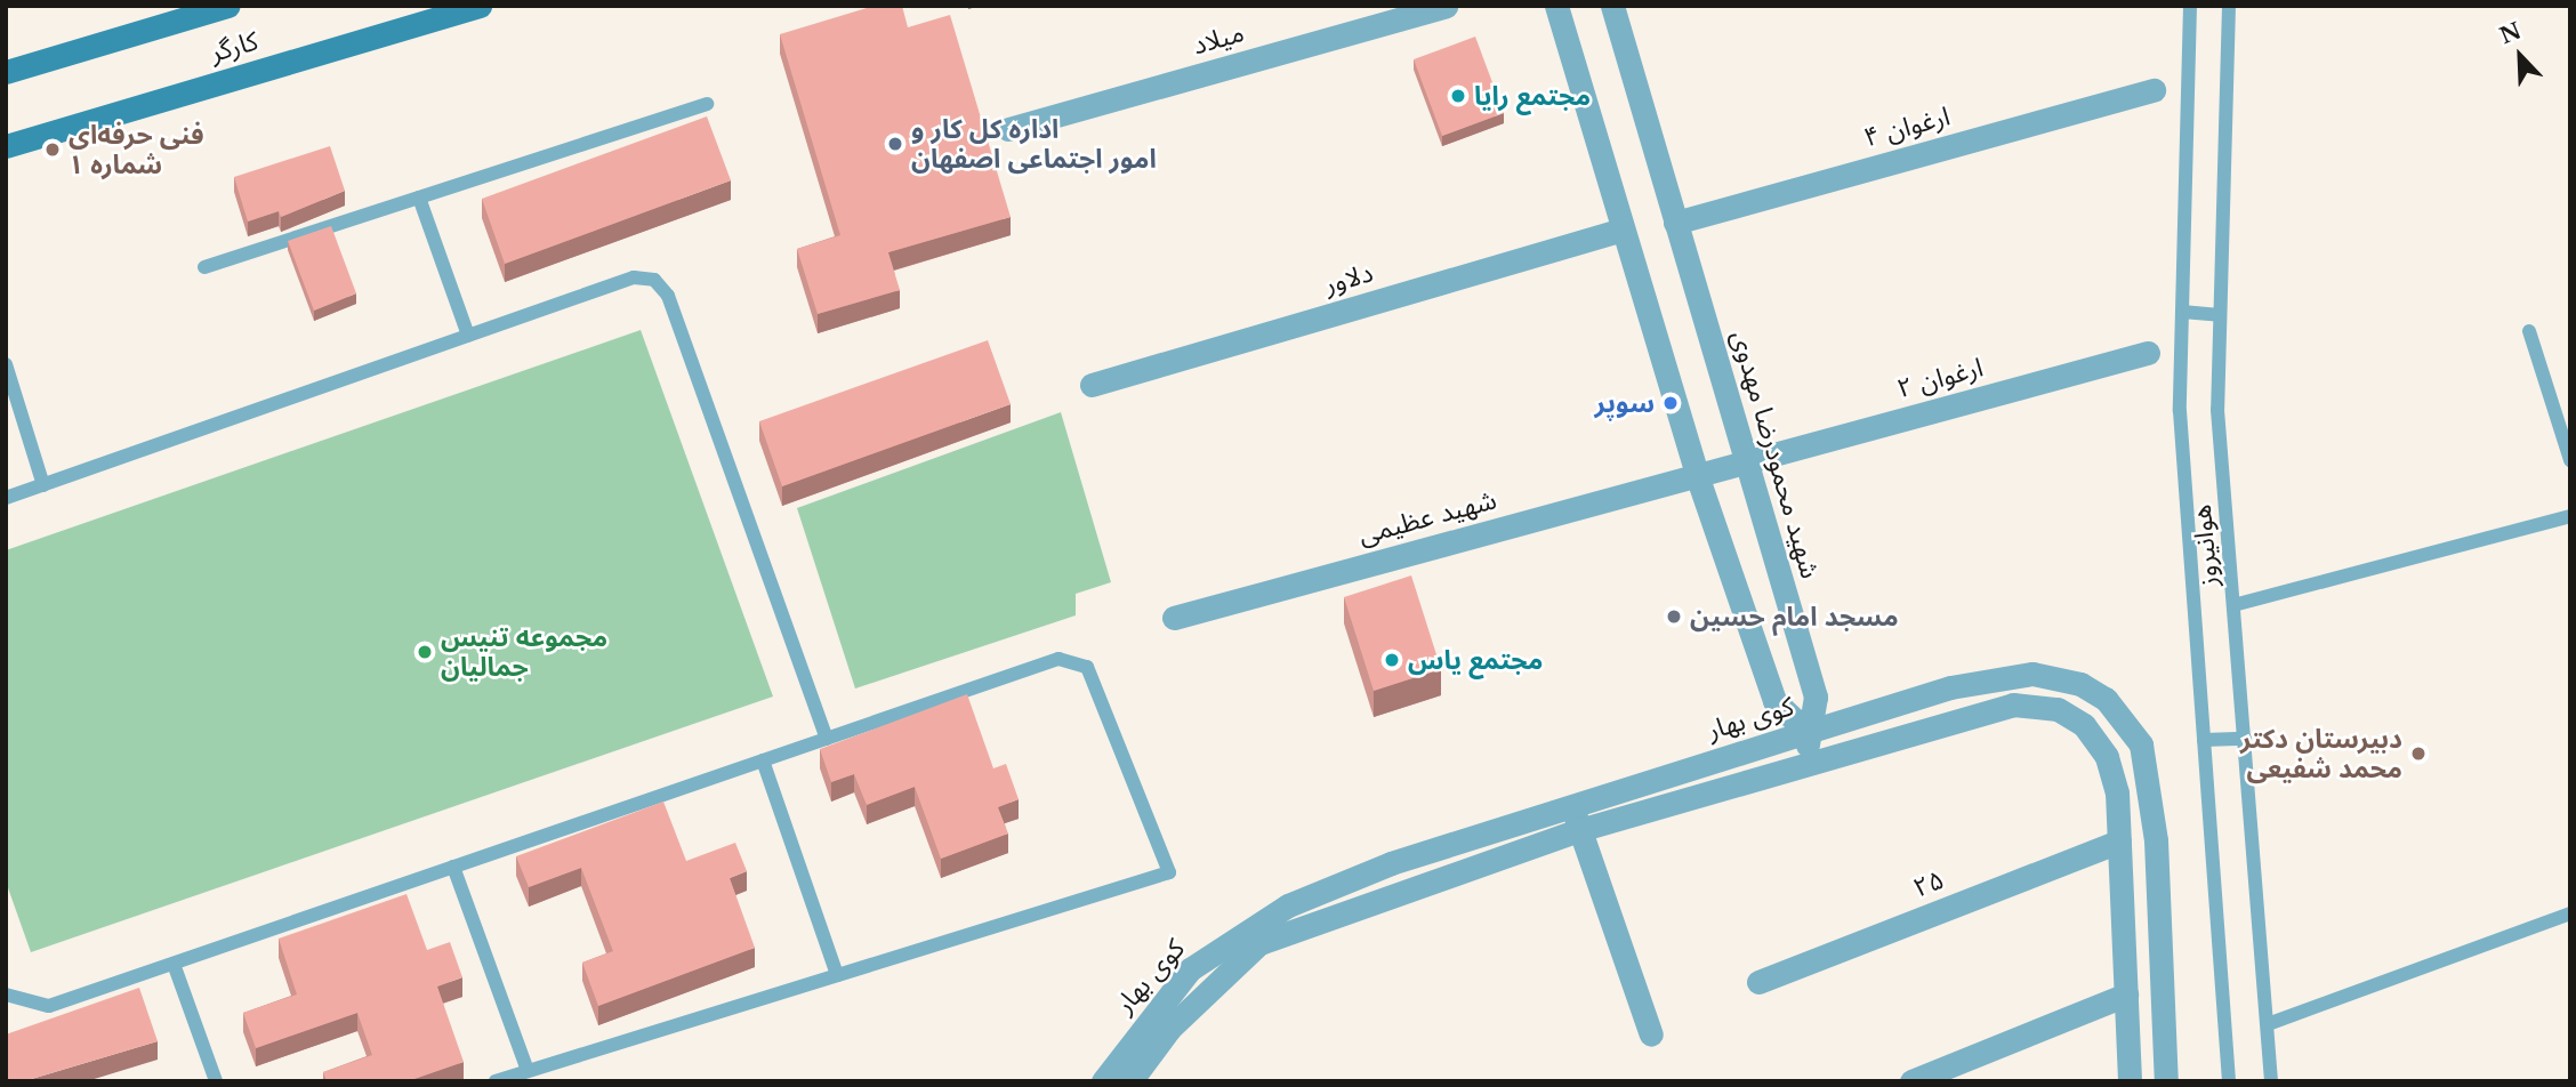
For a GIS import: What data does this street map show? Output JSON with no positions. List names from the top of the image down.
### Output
{
  "streets": {
    "main road": ["کارگر"],
    "street": [
      "میلاد",
      "ارغوان ۴",
      "دلاور",
      "ارغوان ۲",
      "شهید محمودرضا مهدوی",
      "شهید عظیمی",
      "کوی بهار",
      "۲۵"
    ],
    "lane": ["هوانیروز"]
  },
  "crossings": [
    ["ارغوان ۴", "شهید محمودرضا مهدوی"],
    ["ارغوان ۲", "شهید محمودرضا مهدوی"],
    ["ارغوان ۲", "شهید عظیمی"],
    ["شهید محمودرضا مهدوی", "کوی بهار"],
    ["کوی بهار", "۲۵"]
  ],
  "places": [
    "مجتمع رایا",
    "اداره کل کار و امور اجتماعی اصفهان",
    "فنی حرفه‌ای شماره ۱",
    "سوپر",
    "مسجد امام حسین",
    "مجموعه تنیس جمالیان",
    "مجتمع یاس",
    "دبیرستان دکتر محمد شفیعی"
  ],
  "north": "top left"
}
